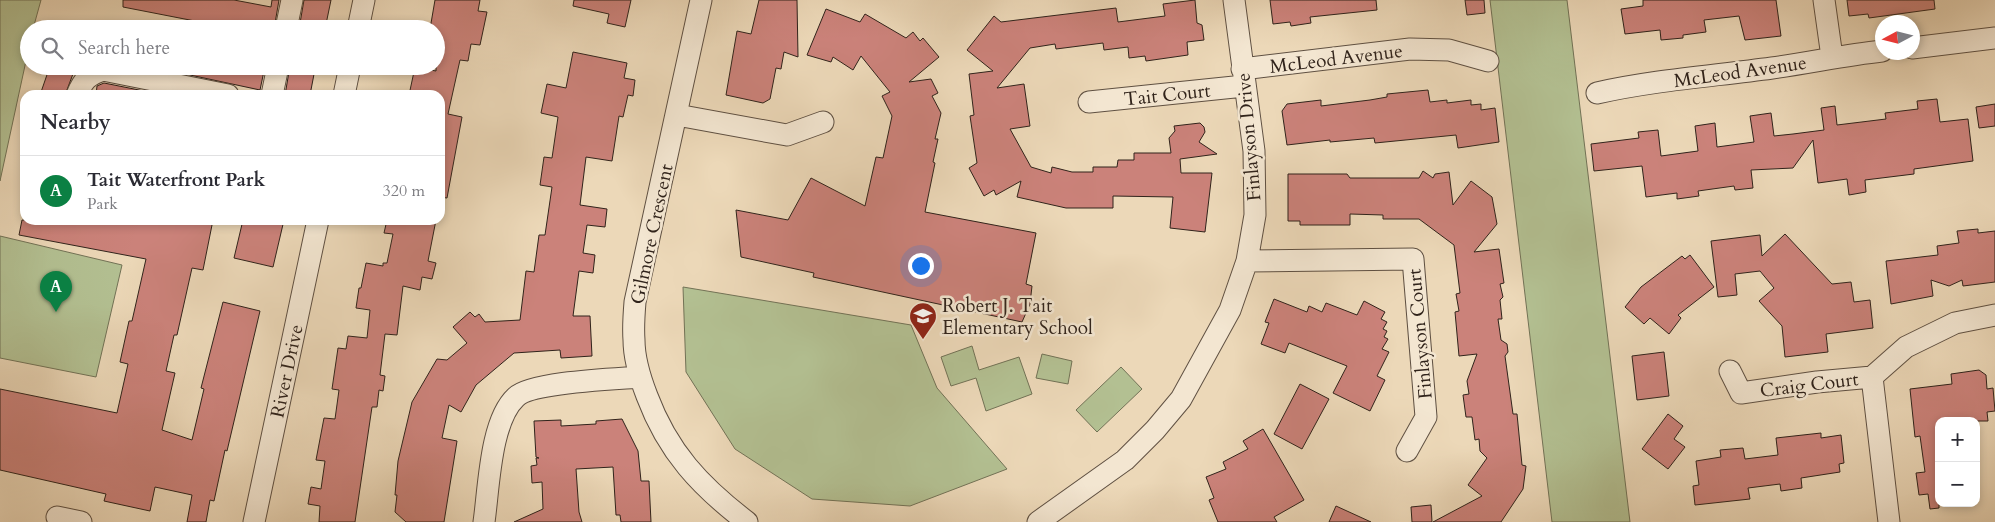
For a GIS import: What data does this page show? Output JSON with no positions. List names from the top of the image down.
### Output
{
  "streets": {
    "street": [
      "McLeod Avenue",
      "Tait Court",
      "Finlayson Drive",
      "Gilmore Crescent",
      "Finlayson Court",
      "River Drive",
      "Craig Court"
    ]
  },
  "crossings": [
    ["McLeod Avenue", "Tait Court"],
    ["McLeod Avenue", "Finlayson Drive"],
    ["Tait Court", "Finlayson Drive"],
    ["Finlayson Drive", "Finlayson Court"]
  ],
  "places": {
    "school or university": ["Robert J. Tait Elementary School"]
  },
  "north": "left",
  "page": {
    "search": "Search here",
    "heading": "Nearby",
    "list": [
      {
        "mark": "A",
        "name": "Tait Waterfront Park",
        "note": "Park",
        "value": "320 m"
      }
    ],
    "pins": "A",
    "map_buttons": ["+", "−"]
  }
}
